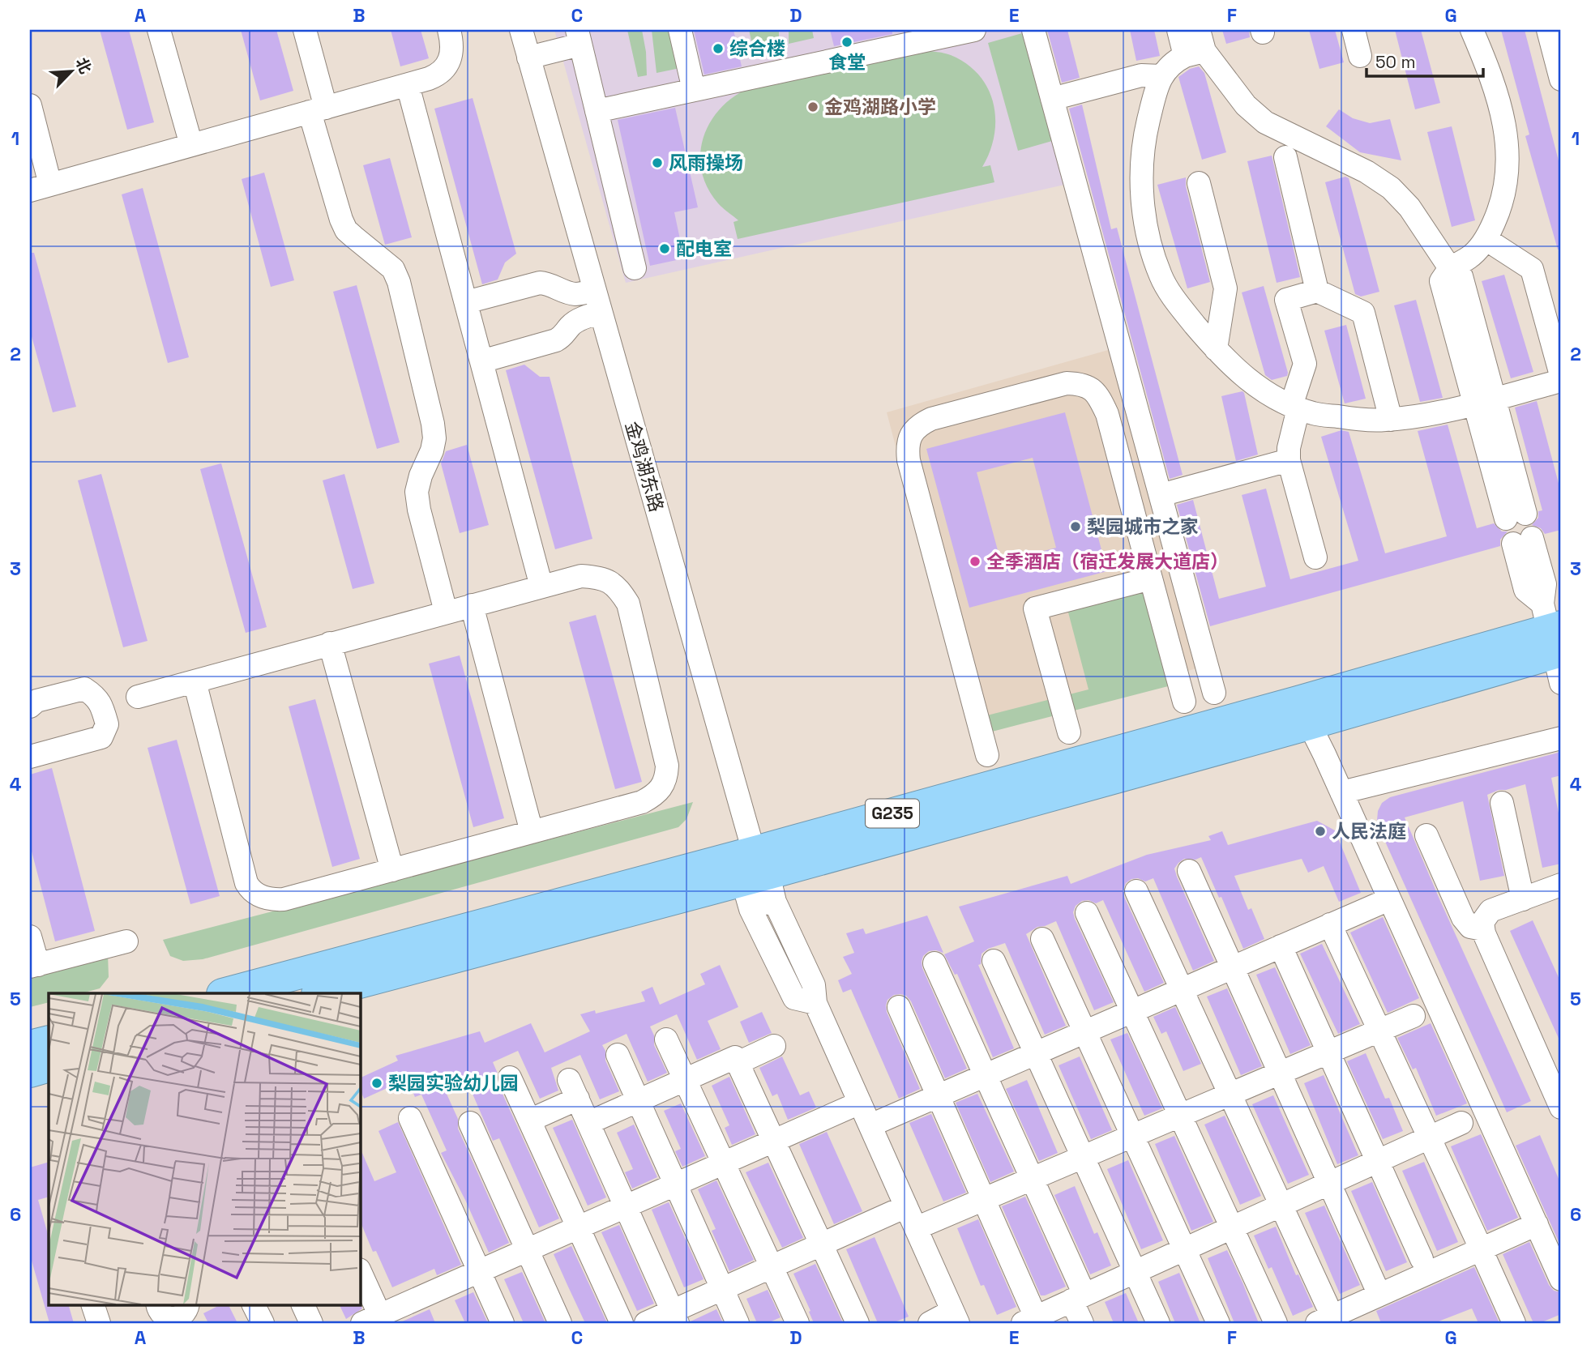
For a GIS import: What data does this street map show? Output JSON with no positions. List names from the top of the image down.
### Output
{
  "streets": {
    "highway": ["G235"],
    "street": ["金鸡湖东路"]
  },
  "crossings": [
    ["金鸡湖东路", "G235"]
  ],
  "places": [
    "食堂",
    "综合楼",
    "金鸡湖路小学",
    "风雨操场",
    "配电室",
    "梨园城市之家",
    "全季酒店（宿迁发展大道店）",
    "人民法庭",
    "梨园实验幼儿园"
  ],
  "scale_bar": "50 m",
  "north": "top right",
  "grid": {
    "columns": [
      "A",
      "B",
      "C",
      "D",
      "E",
      "F",
      "G"
    ],
    "rows": [
      "1",
      "2",
      "3",
      "4",
      "5",
      "6"
    ]
  }
}
